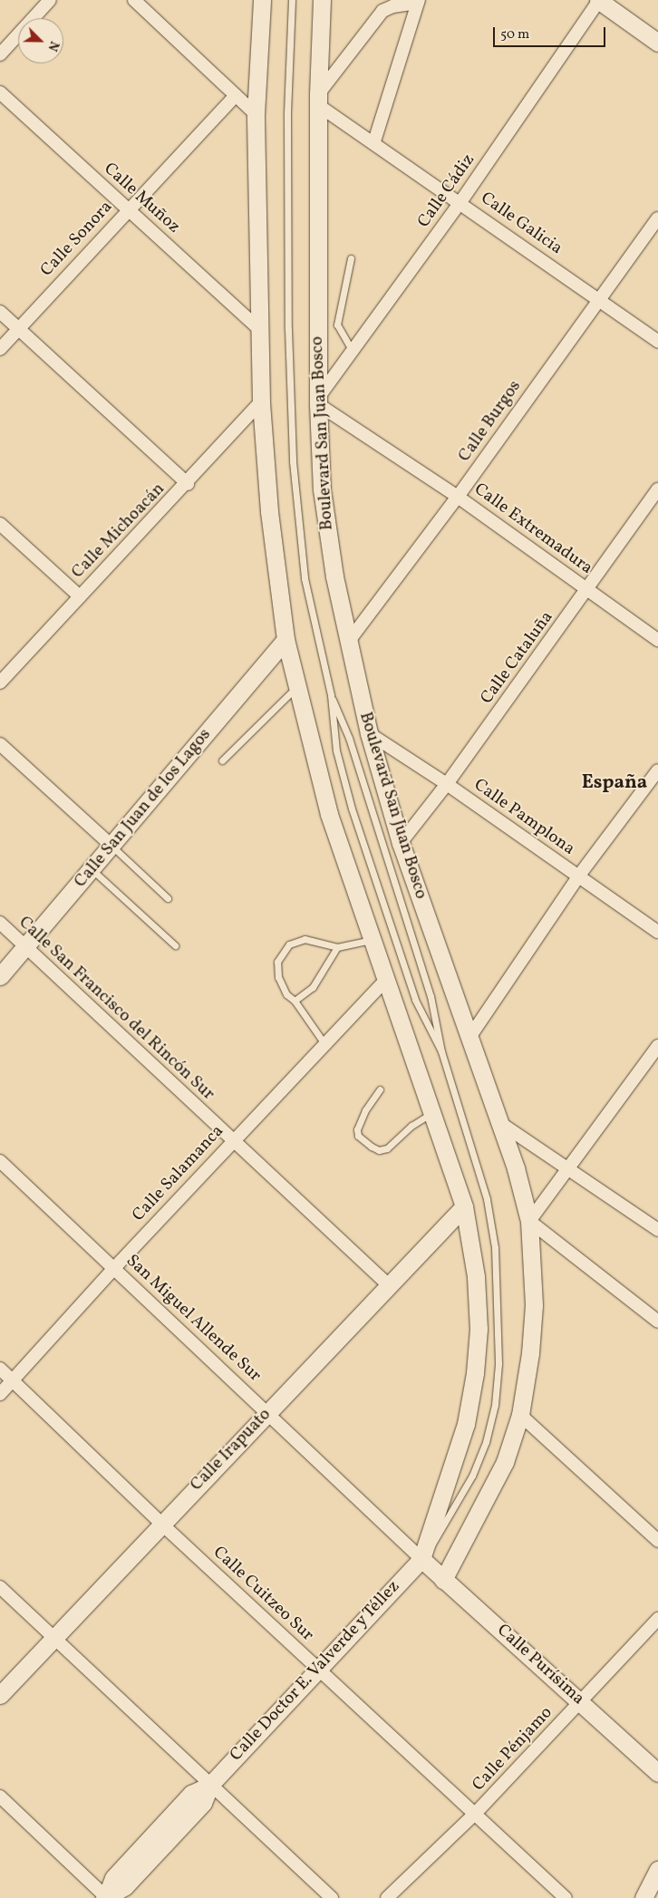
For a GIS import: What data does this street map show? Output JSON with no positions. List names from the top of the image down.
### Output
{
  "streets": {
    "street": [
      "Calle Cádiz",
      "Calle Muñoz",
      "Calle Galicia",
      "Calle Sonora",
      "Calle Burgos",
      "Boulevard San Juan Bosco",
      "Calle Extremadura",
      "Calle Michoacán",
      "Calle Cataluña",
      "Calle San Juan de los Lagos",
      "Calle Pamplona",
      "Calle San Francisco del Rincón Sur",
      "Calle Salamanca",
      "San Miguel Allende Sur",
      "Calle Irapuato",
      "Calle Cuitzeo Sur",
      "Calle Purísima",
      "Calle Doctor E. Valverde y Téllez",
      "Calle Pénjamo"
    ]
  },
  "crossings": [
    ["Calle Cádiz", "Calle Galicia"],
    ["Calle Cádiz", "Boulevard San Juan Bosco"],
    ["Calle Cádiz", "Calle Extremadura"],
    ["Calle Muñoz", "Calle Sonora"],
    ["Calle Galicia", "Calle Burgos"],
    ["Calle Galicia", "Boulevard San Juan Bosco"],
    ["Calle Burgos", "Boulevard San Juan Bosco"],
    ["Calle Burgos", "Calle Extremadura"],
    ["Boulevard San Juan Bosco", "Calle Extremadura"],
    ["Boulevard San Juan Bosco", "Calle Cataluña"],
    ["Boulevard San Juan Bosco", "Calle Pamplona"],
    ["Boulevard San Juan Bosco", "Calle Purísima"],
    ["Calle Extremadura", "Calle Cataluña"],
    ["Calle Cataluña", "Calle Pamplona"],
    ["Calle San Juan de los Lagos", "Calle San Francisco del Rincón Sur"],
    ["Calle San Francisco del Rincón Sur", "Calle Salamanca"],
    ["Calle San Francisco del Rincón Sur", "Calle Irapuato"],
    ["Calle Salamanca", "San Miguel Allende Sur"],
    ["Calle Salamanca", "Calle Cuitzeo Sur"],
    ["San Miguel Allende Sur", "Calle Irapuato"],
    ["San Miguel Allende Sur", "Calle Purísima"],
    ["San Miguel Allende Sur", "Calle Doctor E. Valverde y Téllez"],
    ["Calle Irapuato", "Calle Cuitzeo Sur"],
    ["Calle Cuitzeo Sur", "Calle Doctor E. Valverde y Téllez"],
    ["Calle Cuitzeo Sur", "Calle Pénjamo"],
    ["Calle Purísima", "Calle Doctor E. Valverde y Téllez"],
    ["Calle Purísima", "Calle Pénjamo"]
  ],
  "districts": ["España"],
  "scale_bar": "50 m",
  "north": "bottom right"
}
